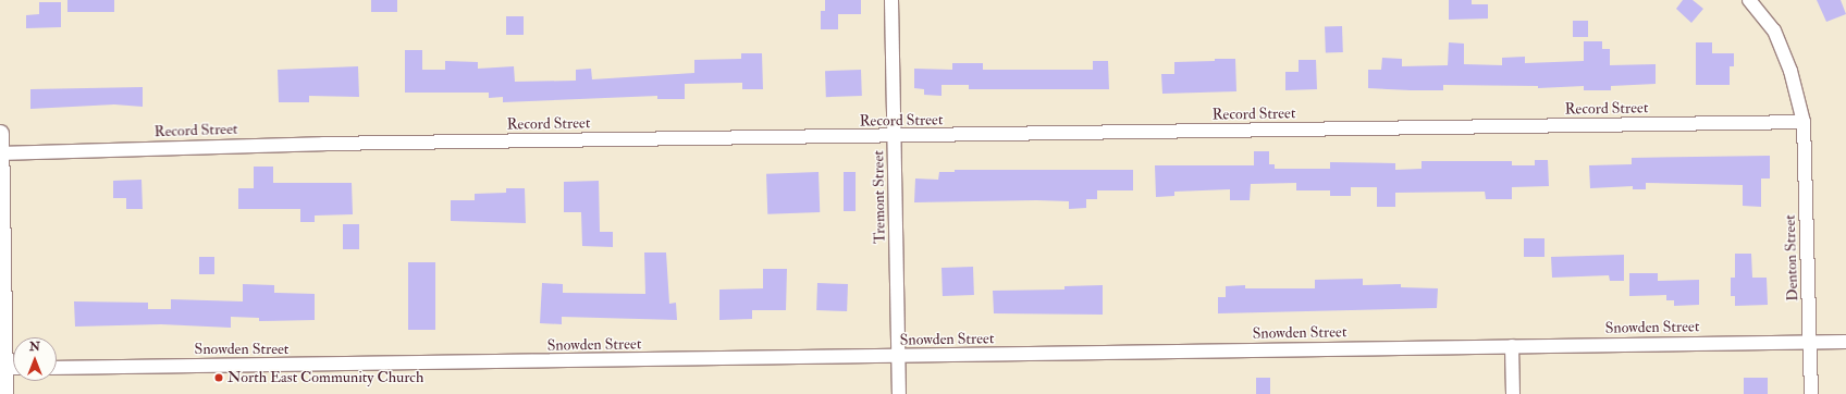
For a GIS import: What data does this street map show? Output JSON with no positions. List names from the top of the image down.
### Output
{
  "streets": {
    "street": [
      "Record Street",
      "Tremont Street",
      "Denton Street",
      "Snowden Street"
    ]
  },
  "crossings": [
    ["Record Street", "Tremont Street"],
    ["Record Street", "Denton Street"],
    ["Tremont Street", "Snowden Street"],
    ["Denton Street", "Snowden Street"]
  ],
  "places": ["North East Community Church"],
  "north": "top"
}
